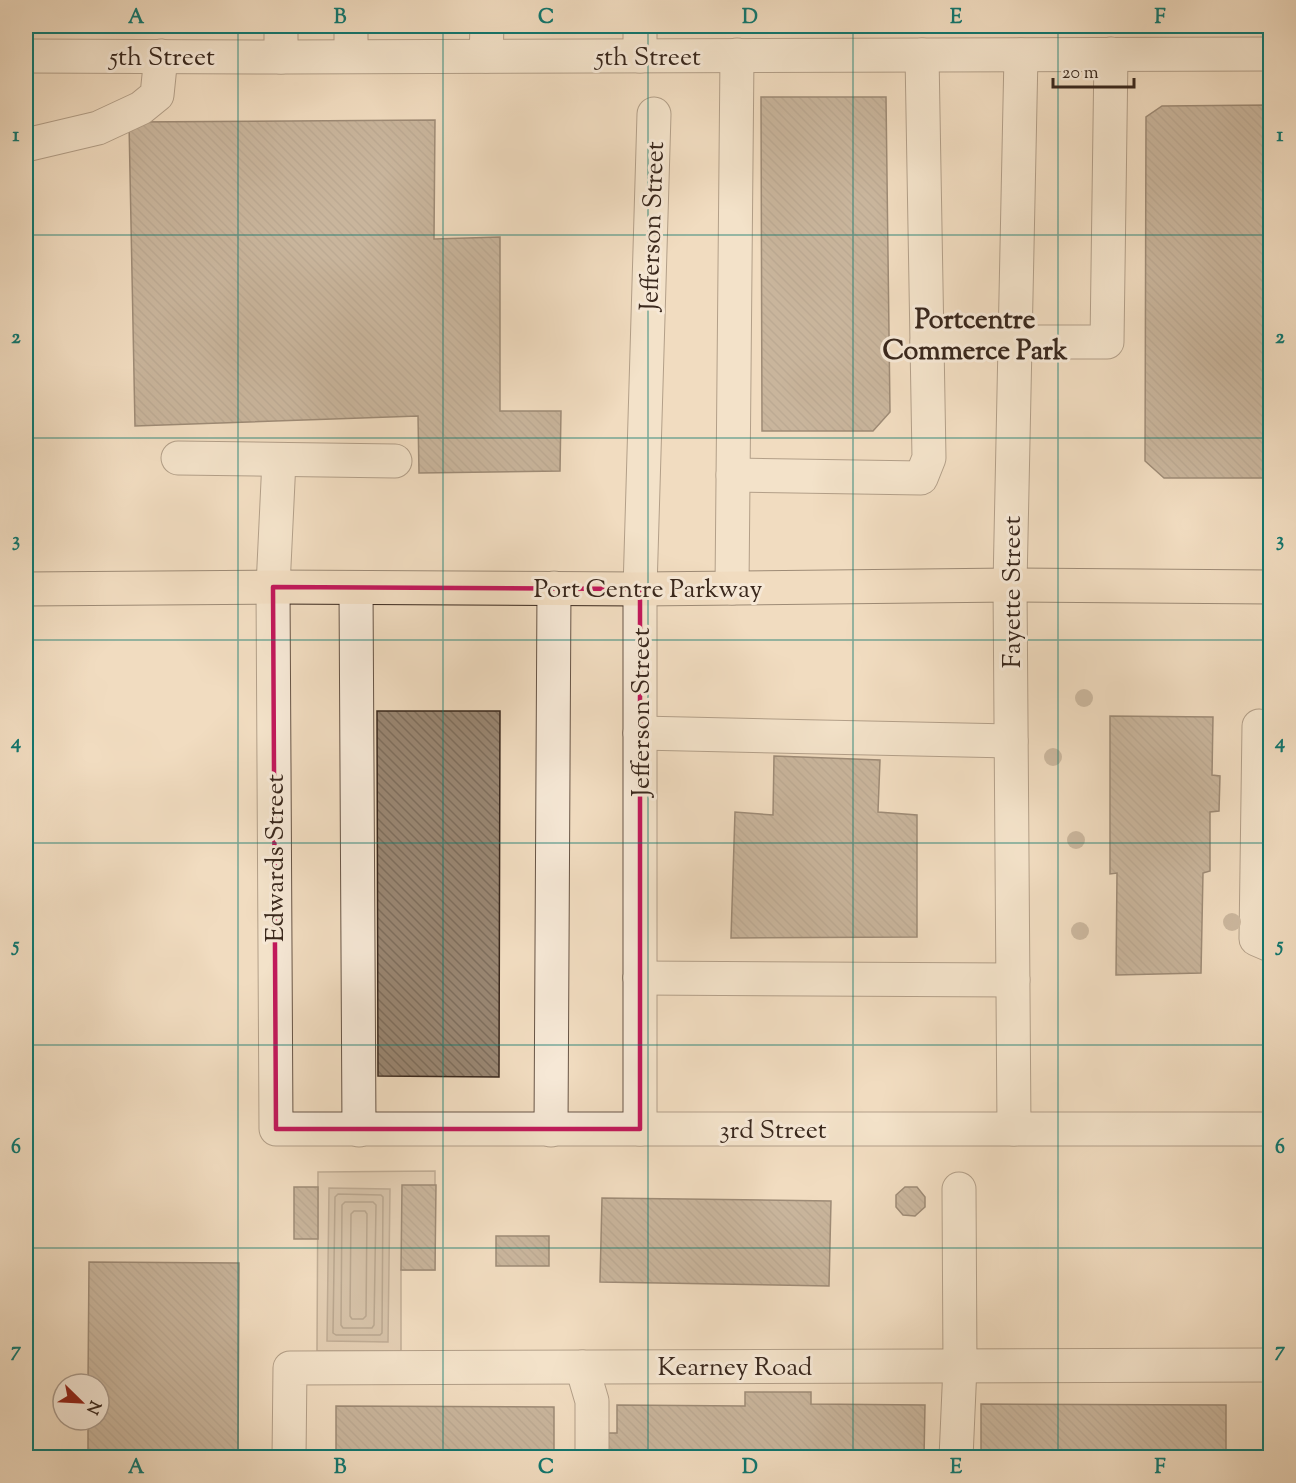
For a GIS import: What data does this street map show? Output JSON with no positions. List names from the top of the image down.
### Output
{
  "streets": {
    "main road": ["Port Centre Parkway"],
    "street": [
      "5th Street",
      "Jefferson Street",
      "Fayette Street",
      "Edwards Street",
      "3rd Street",
      "Kearney Road"
    ]
  },
  "crossings": [
    ["5th Street", "Fayette Street"],
    ["Jefferson Street", "Port Centre Parkway"],
    ["Jefferson Street", "3rd Street"],
    ["Port Centre Parkway", "Fayette Street"],
    ["Port Centre Parkway", "Edwards Street"],
    ["Fayette Street", "3rd Street"],
    ["Edwards Street", "3rd Street"]
  ],
  "districts": ["Portcentre Commerce Park"],
  "scale_bar": "20 m",
  "north": "bottom right",
  "grid": {
    "columns": [
      "A",
      "B",
      "C",
      "D",
      "E",
      "F"
    ],
    "rows": [
      "1",
      "2",
      "3",
      "4",
      "5",
      "6",
      "7"
    ]
  }
}
